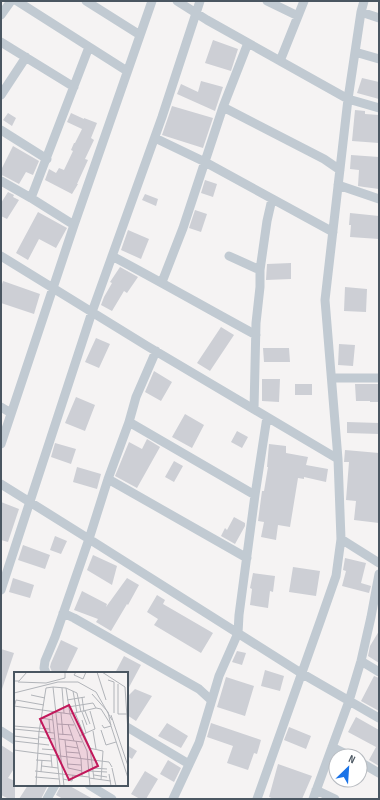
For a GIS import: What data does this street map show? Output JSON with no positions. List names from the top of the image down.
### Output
{
  "north": "top right"
}
